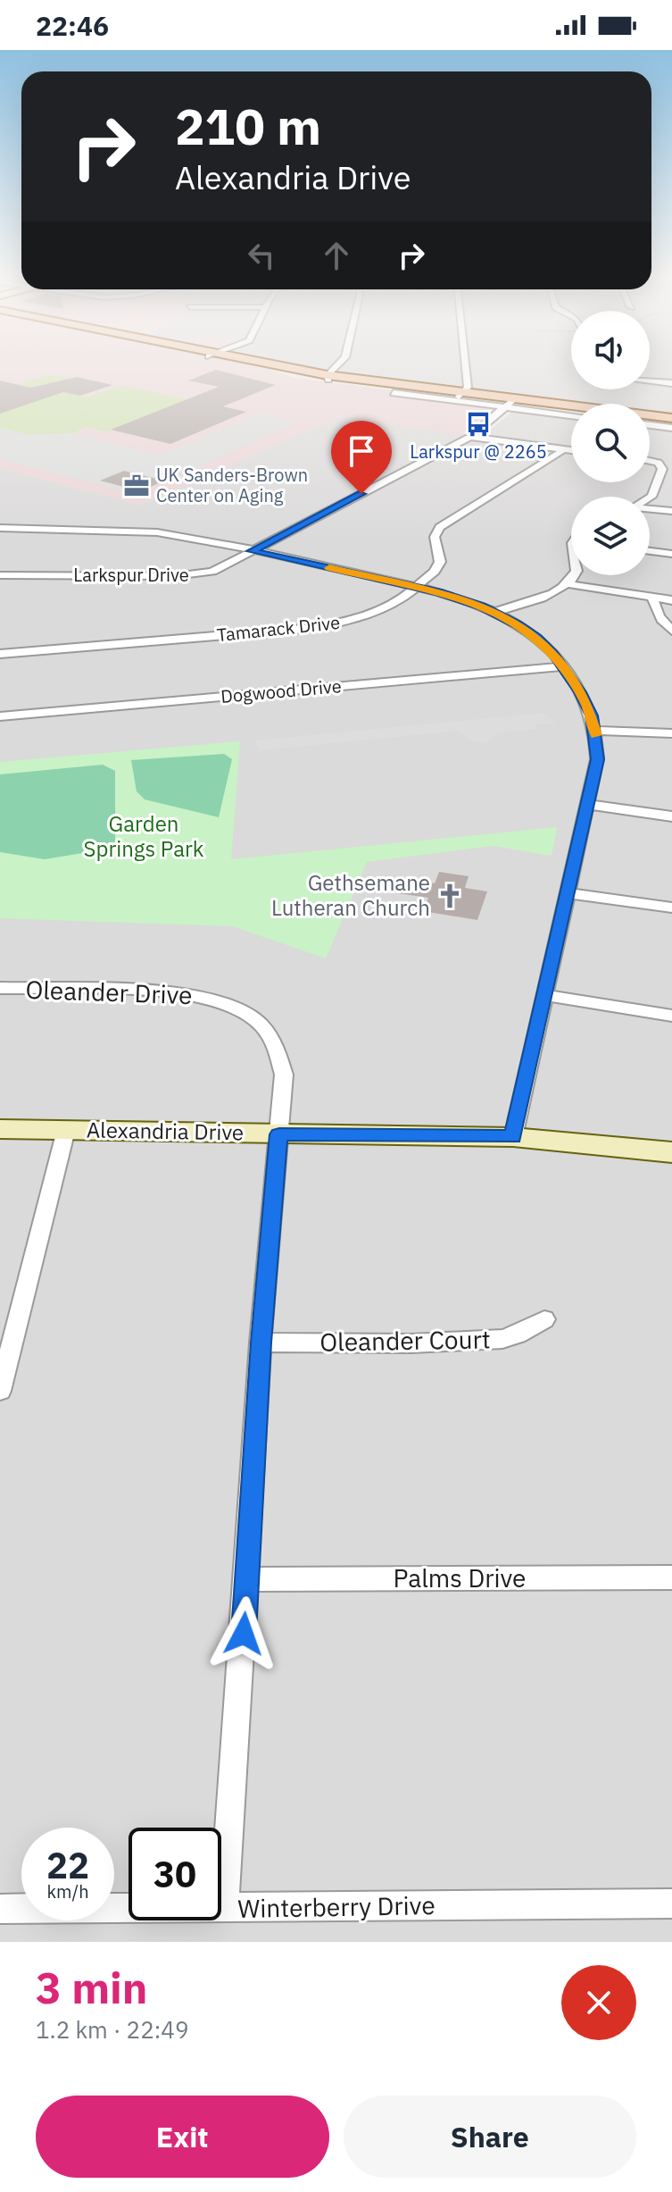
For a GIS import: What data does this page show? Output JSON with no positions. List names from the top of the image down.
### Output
{
  "streets": {
    "street": [
      "Larkspur Drive",
      "Tamarack Drive",
      "Dogwood Drive",
      "Oleander Drive",
      "Alexandria Drive",
      "Oleander Court",
      "Palms Drive",
      "Winterberry Drive"
    ]
  },
  "crossings": [
    ["Oleander Drive", "Alexandria Drive"],
    ["Oleander Drive", "Oleander Court"],
    ["Oleander Drive", "Palms Drive"],
    ["Oleander Drive", "Winterberry Drive"]
  ],
  "parks": ["Garden Springs Park"],
  "places": {
    "bus stop": ["Larkspur @ 2265"],
    "office": ["UK Sanders-Brown Center on Aging"],
    "church": ["Gethsemane Lutheran Church"]
  },
  "page": {
    "status": "22:46",
    "turn": ["210 m", "Alexandria Drive"],
    "speed": "22 km/h",
    "limit": "30",
    "heading": ["3 min", "1.2 km · 22:49"],
    "buttons": ["Exit", "Share"]
  }
}
